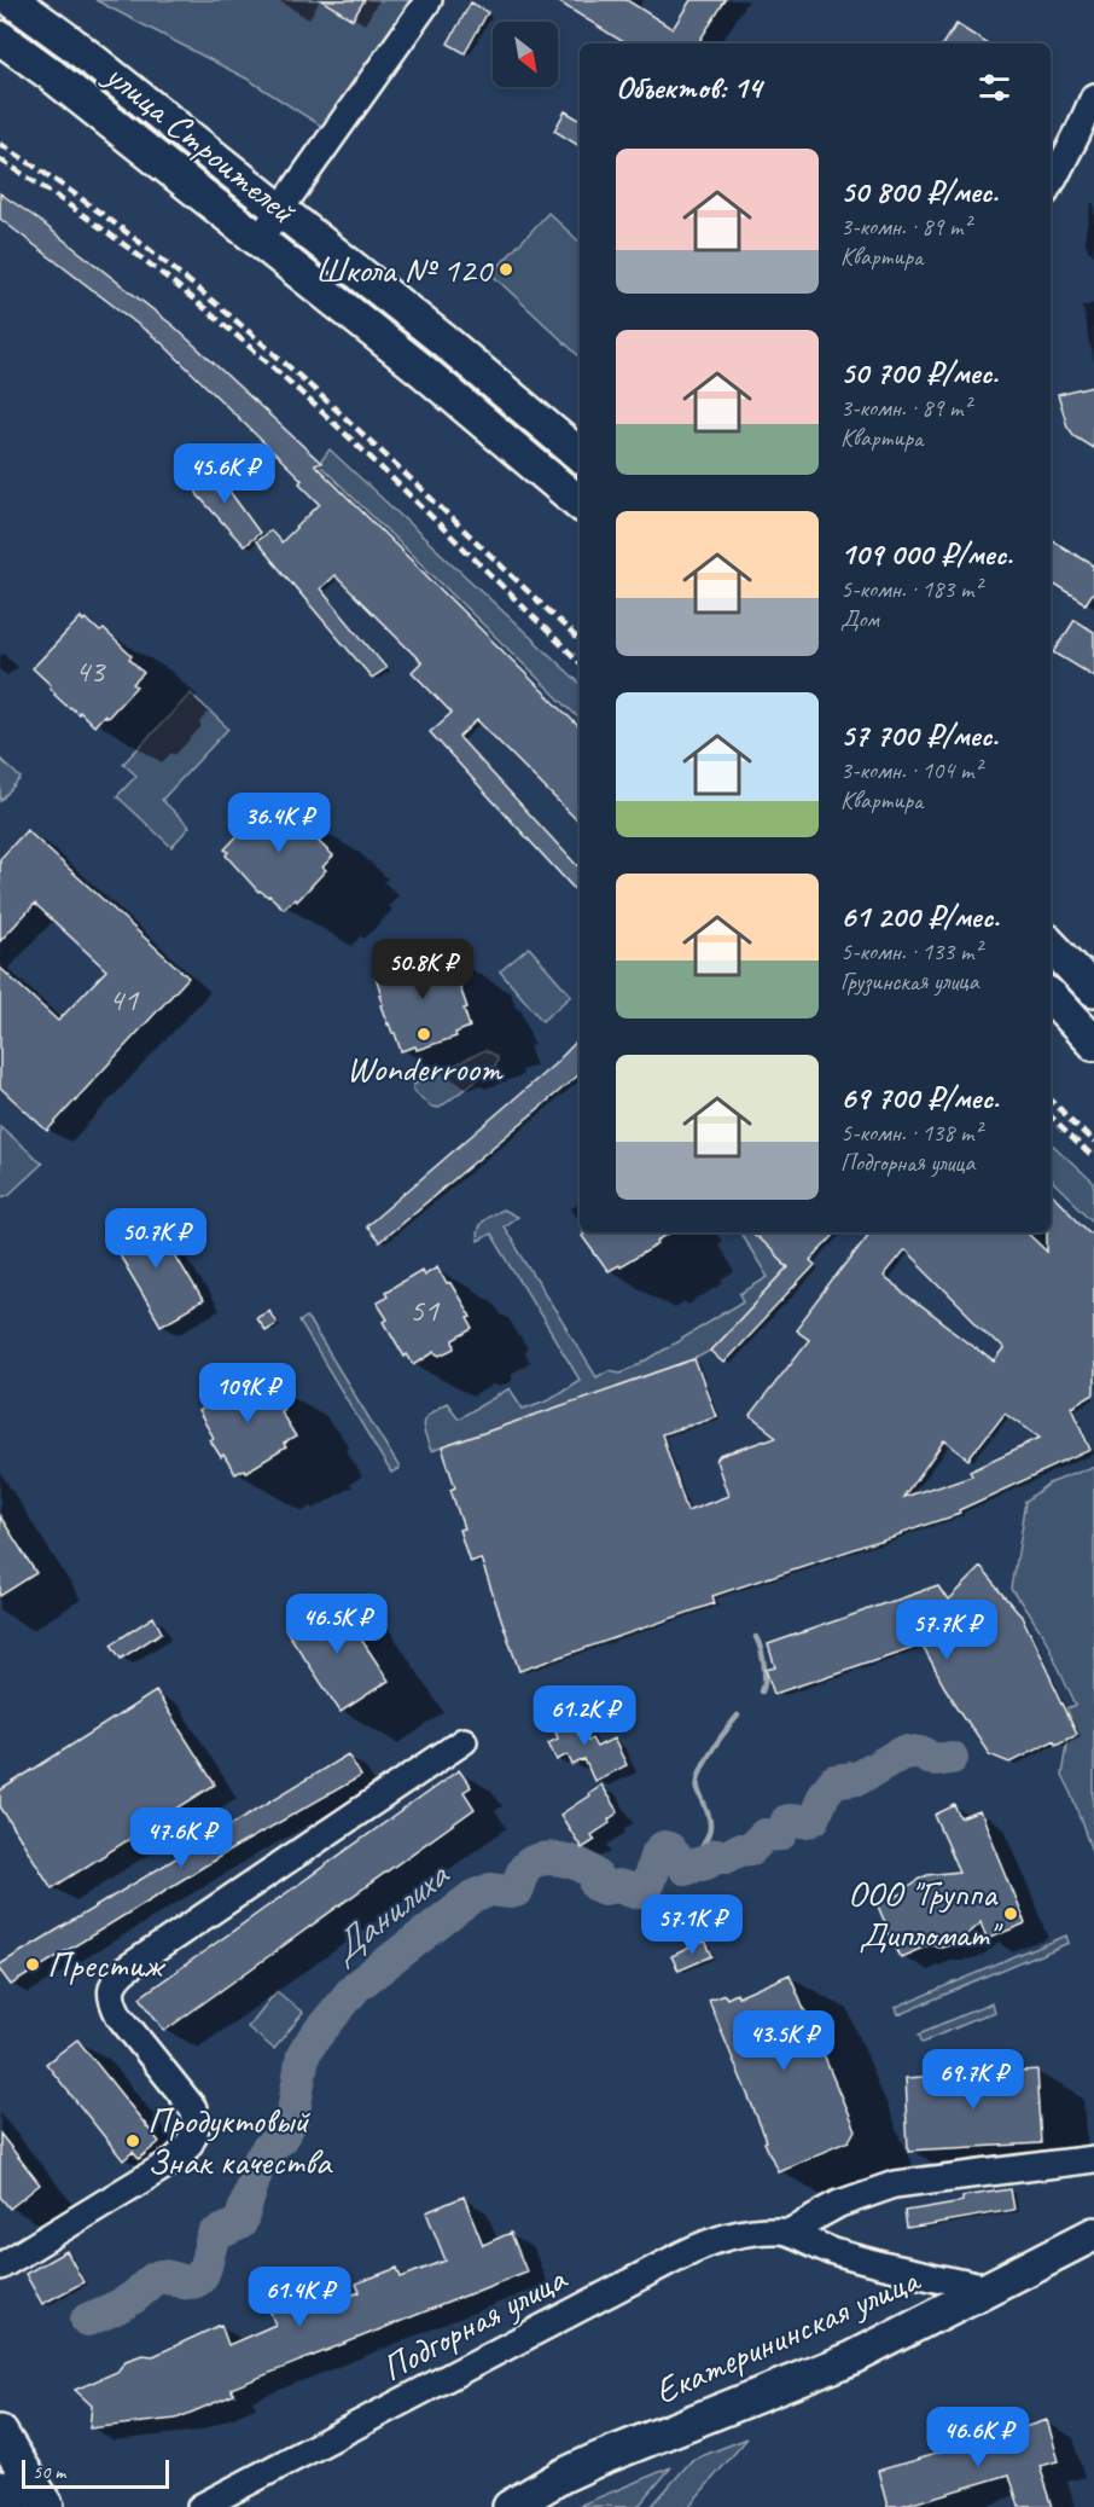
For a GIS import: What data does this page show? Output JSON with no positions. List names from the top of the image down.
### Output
{
  "streets": {
    "main road": ["улица Строителей", "Екатерининская улица"],
    "street": ["Подгорная улица"]
  },
  "crossings": [
    ["Подгорная улица", "Екатерининская улица"]
  ],
  "water": ["Данилиха"],
  "places": [
    "Школа № 120",
    "Wonderroom",
    "ООО \"Группа Дипломат\"",
    "Престиж",
    "Продуктовый Знак качества"
  ],
  "house_numbers": ["43", "41", "51"],
  "scale_bar": "50 m",
  "north": "bottom right",
  "page": {
    "heading": "Объектов: 14",
    "list": [
      {
        "name": "50 800 ₽/мес.",
        "note": "3-комн. · 89 m² · Квартира"
      },
      {
        "name": "50 700 ₽/мес.",
        "note": "3-комн. · 89 m² · Квартира"
      },
      {
        "name": "109 000 ₽/мес.",
        "note": "5-комн. · 183 m² · Дом"
      },
      {
        "name": "57 700 ₽/мес.",
        "note": "3-комн. · 104 m² · Квартира"
      },
      {
        "name": "61 200 ₽/мес.",
        "note": "5-комн. · 133 m² · Грузинская улица"
      },
      {
        "name": "69 700 ₽/мес.",
        "note": "5-комн. · 138 m² · Подгорная улица"
      }
    ],
    "price": [
      "45.6K ₽",
      "36.4K ₽",
      "50.8K ₽",
      "50.7K ₽",
      "109K ₽",
      "46.5K ₽",
      "57.7K ₽",
      "61.2K ₽",
      "47.6K ₽",
      "57.1K ₽",
      "43.5K ₽",
      "69.7K ₽",
      "61.4K ₽",
      "46.6K ₽"
    ],
    "scale": "50 m"
  }
}
